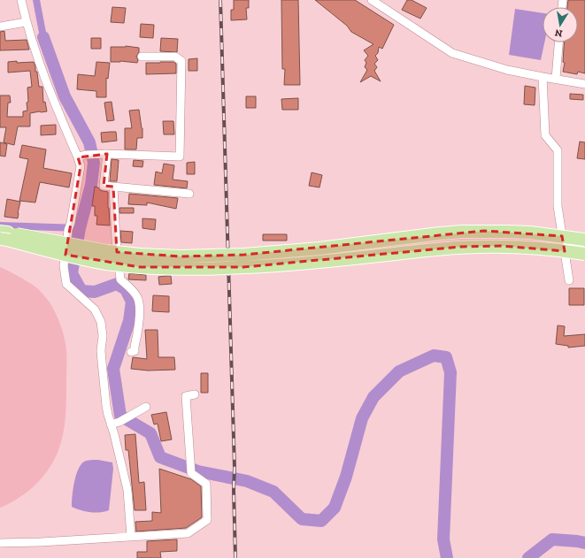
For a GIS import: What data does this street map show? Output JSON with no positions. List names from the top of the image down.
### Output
{
  "north": "bottom"
}
